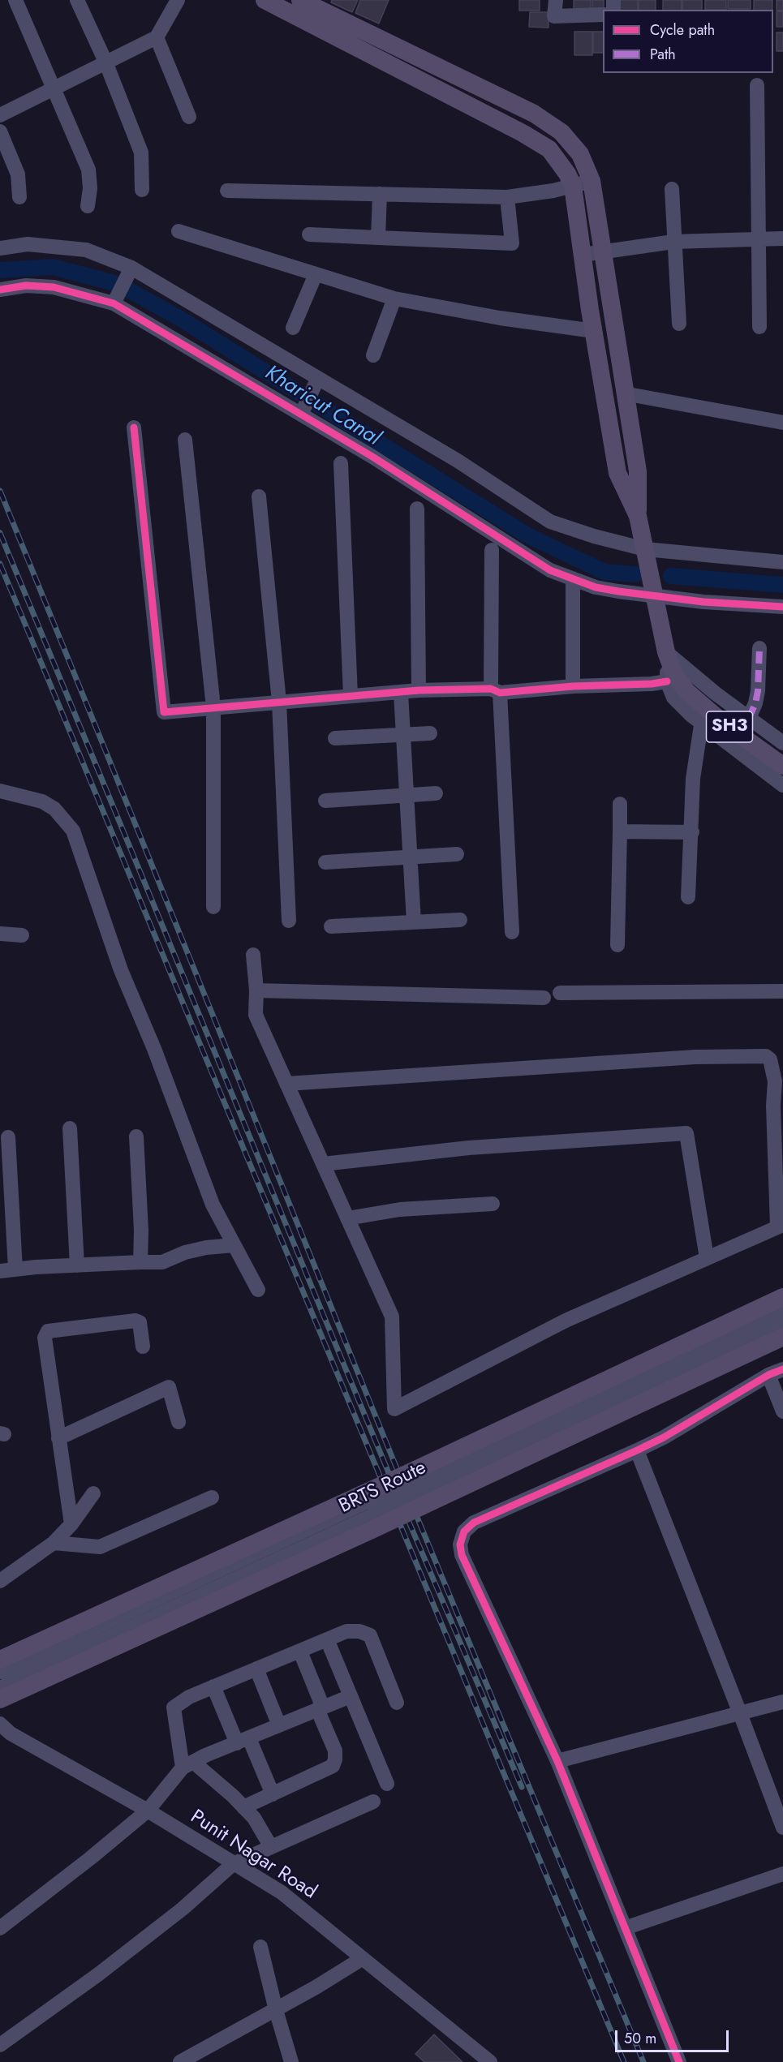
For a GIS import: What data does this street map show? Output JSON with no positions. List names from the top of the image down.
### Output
{
  "streets": {
    "main road": ["SH3"],
    "street": ["BRTS Route", "Punit Nagar Road"]
  },
  "water": ["Kharicut Canal"],
  "legend": ["Cycle path", "Path"],
  "scale_bar": "50 m"
}
